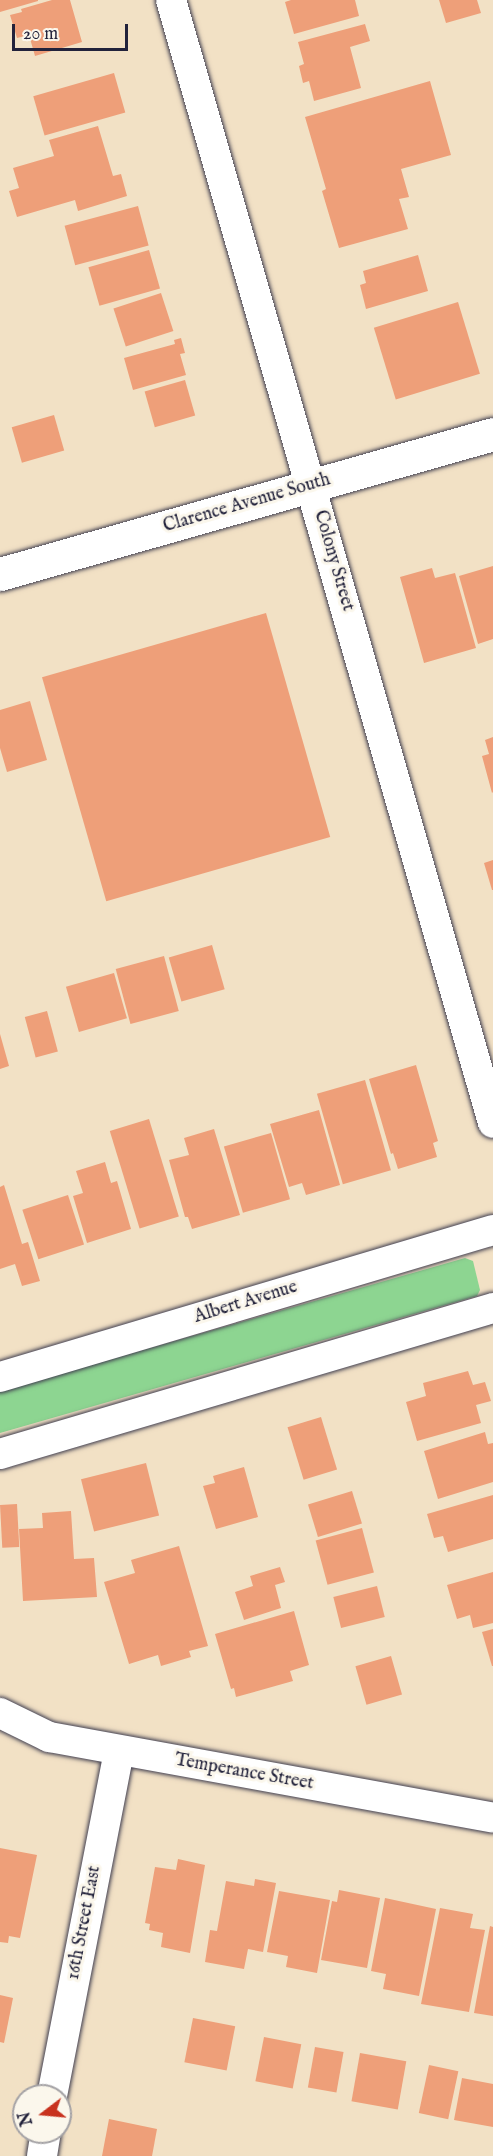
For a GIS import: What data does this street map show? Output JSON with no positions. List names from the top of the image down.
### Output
{
  "streets": {
    "main road": ["Clarence Avenue South"],
    "street": [
      "Colony Street",
      "Albert Avenue",
      "Temperance Street",
      "16th Street East"
    ]
  },
  "crossings": [
    ["Clarence Avenue South", "Colony Street"],
    ["Temperance Street", "16th Street East"]
  ],
  "scale_bar": "20 m",
  "north": "left"
}
